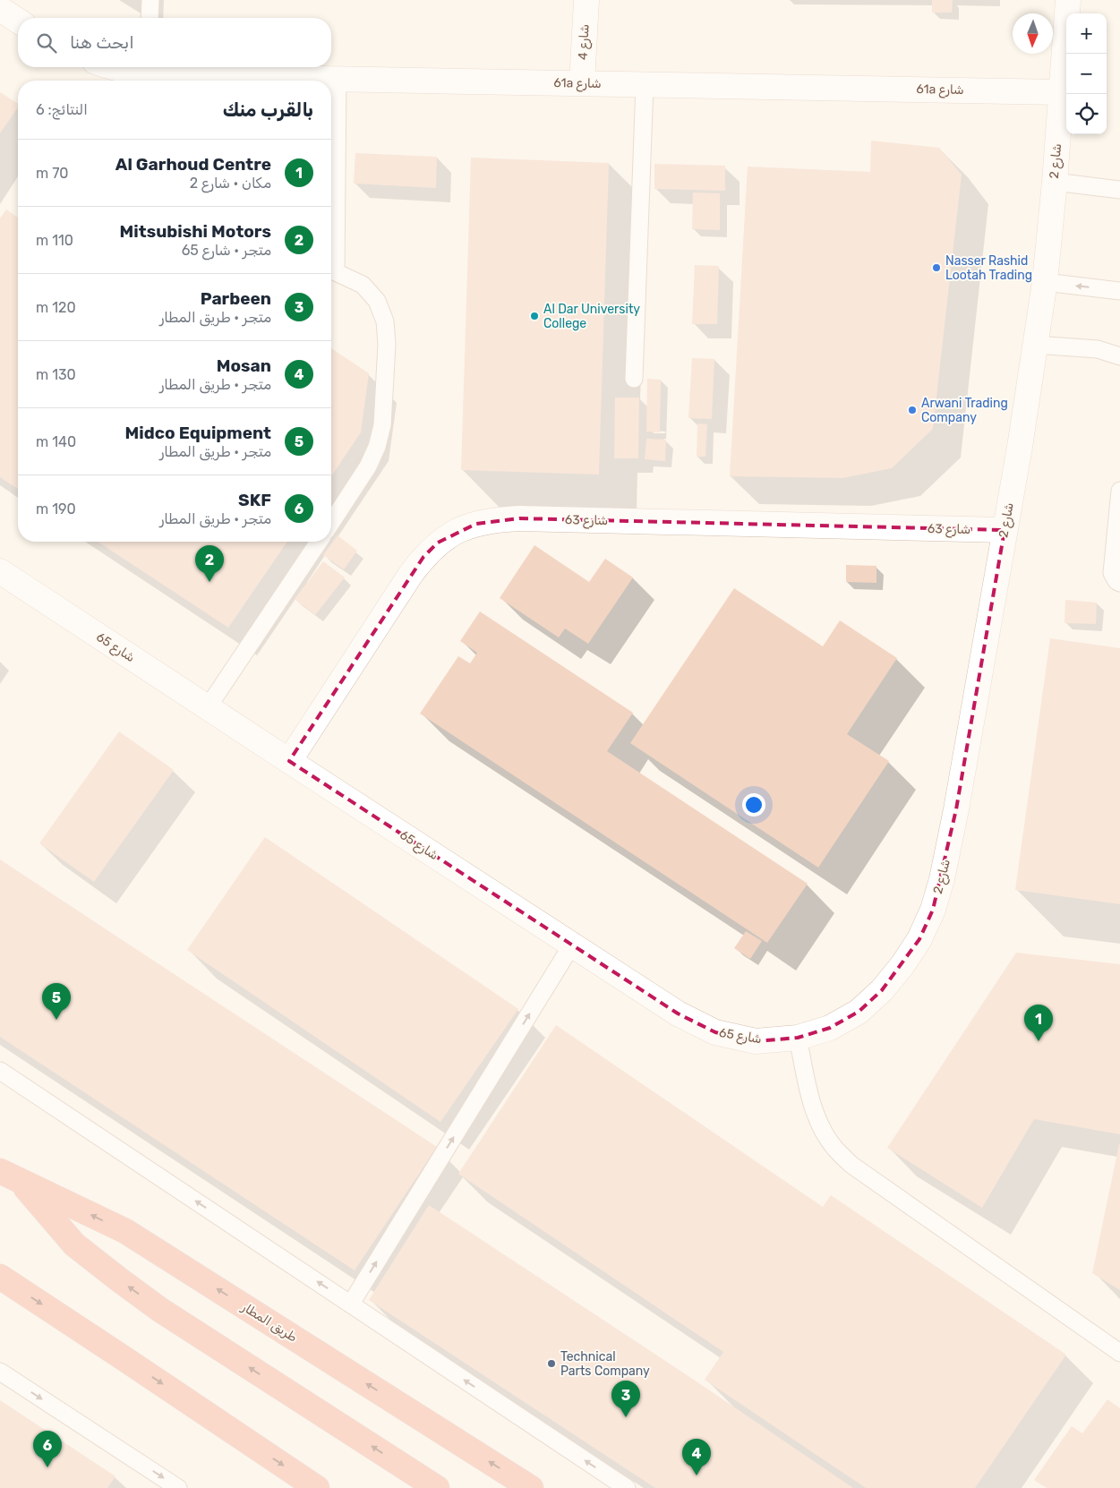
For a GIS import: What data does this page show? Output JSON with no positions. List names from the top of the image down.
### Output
{
  "streets": {
    "highway": ["طريق المطار"],
    "street": [
      "شارع 4",
      "61a شارع",
      "شارع 2",
      "شارع 63",
      "شارع 65"
    ]
  },
  "crossings": [
    ["شارع 4", "61a شارع"],
    ["61a شارع", "شارع 2"],
    ["شارع 2", "شارع 63"],
    ["شارع 2", "شارع 65"],
    ["شارع 63", "شارع 65"]
  ],
  "places": [
    "Nasser Rashid Lootah Trading",
    "Al Dar University College",
    "Arwani Trading Company",
    "Technical Parts Company"
  ],
  "north": "bottom",
  "page": {
    "map_buttons": ["+", "−"],
    "search": "ابحث هنا",
    "heading": ["بالقرب منك", "النتائج: 6"],
    "list": [
      {
        "mark": "1",
        "name": "Al Garhoud Centre",
        "note": "مكان · شارع 2",
        "value": "70 m"
      },
      {
        "mark": "2",
        "name": "Mitsubishi Motors",
        "note": "متجر · شارع 65",
        "value": "110 m"
      },
      {
        "mark": "3",
        "name": "Parbeen",
        "note": "متجر · طريق المطار",
        "value": "120 m"
      },
      {
        "mark": "4",
        "name": "Mosan",
        "note": "متجر · طريق المطار",
        "value": "130 m"
      },
      {
        "mark": "5",
        "name": "Midco Equipment",
        "note": "متجر · طريق المطار",
        "value": "140 m"
      },
      {
        "mark": "6",
        "name": "SKF",
        "note": "متجر · طريق المطار",
        "value": "190 m"
      }
    ],
    "pins": [
      "2",
      "5",
      "1",
      "3",
      "6",
      "4"
    ]
  }
}
